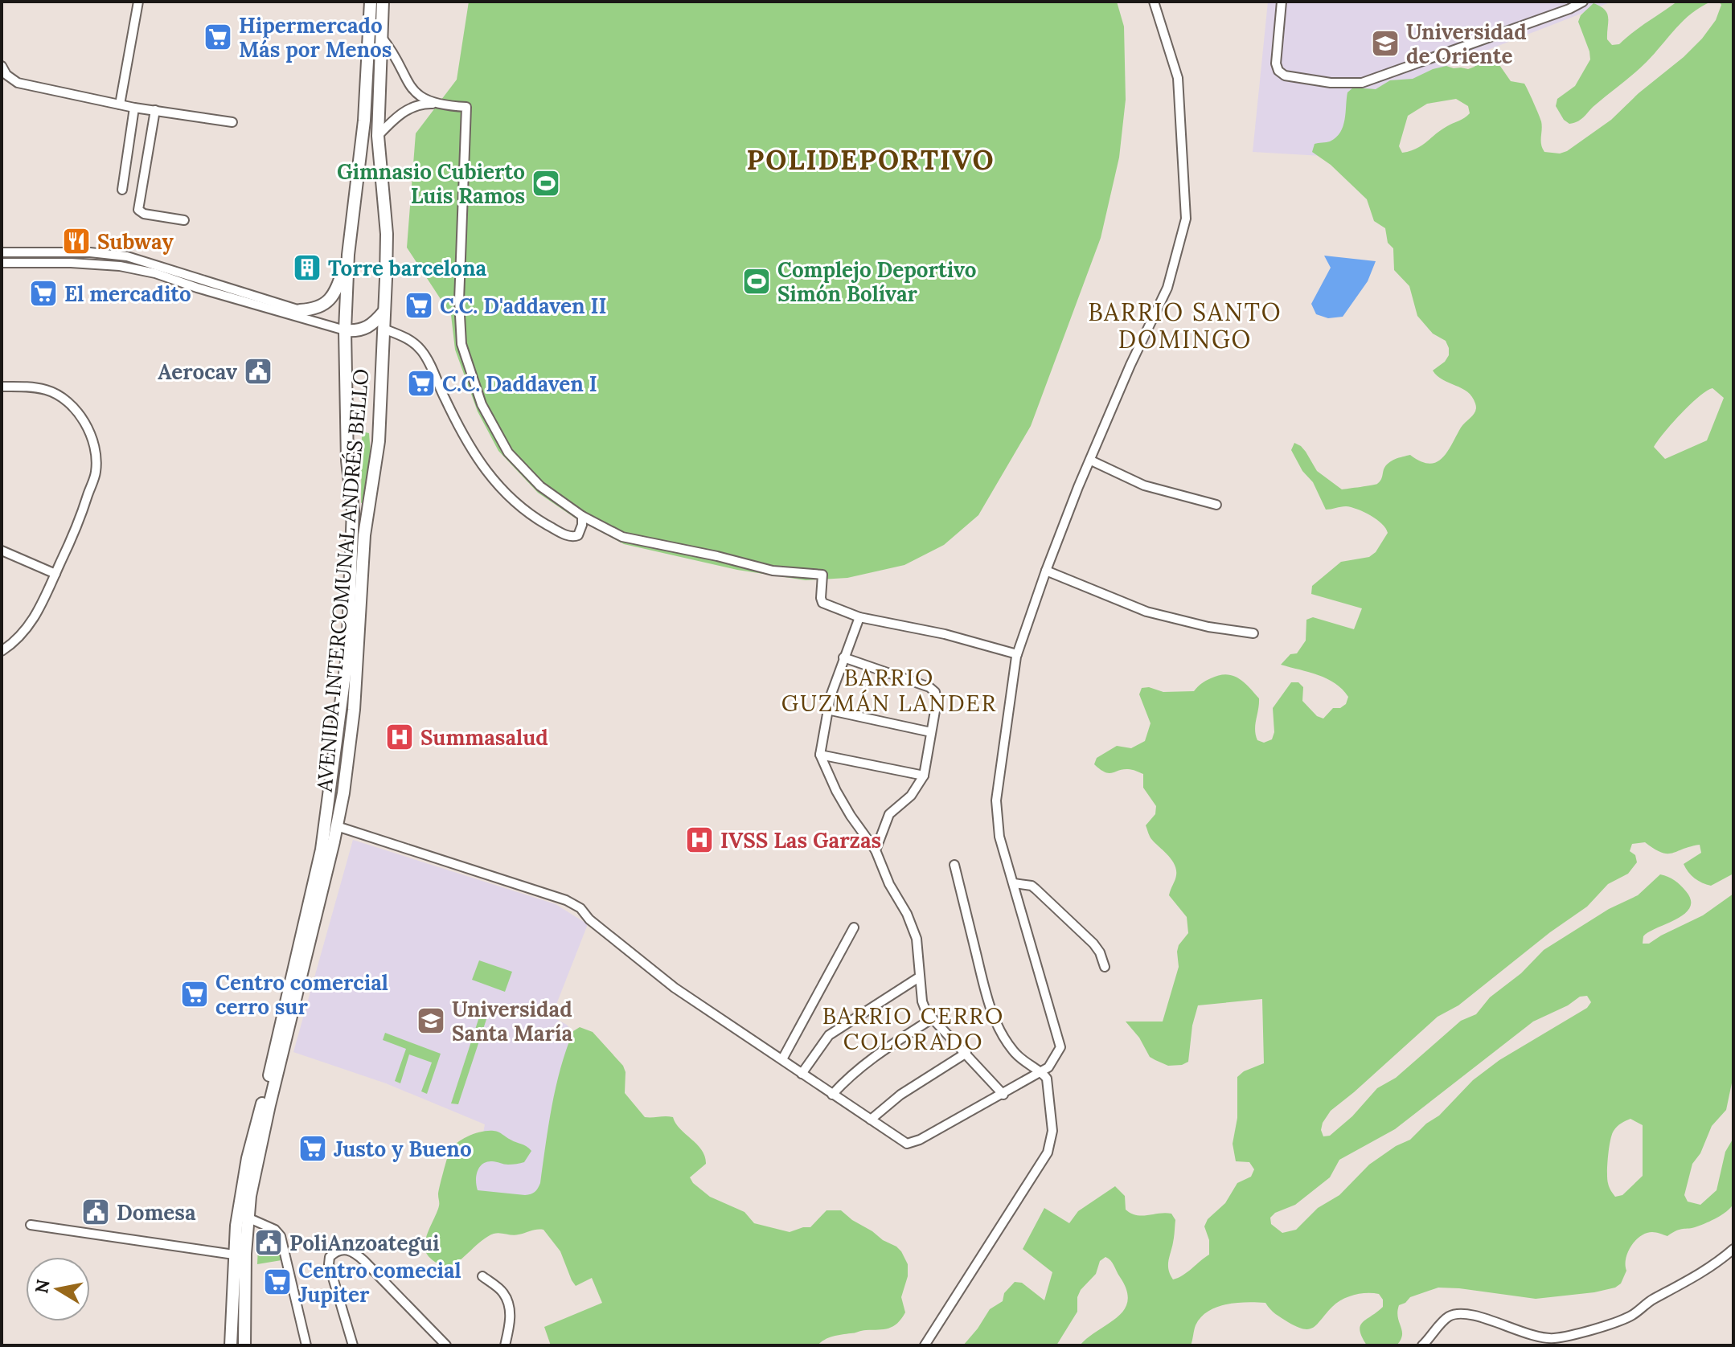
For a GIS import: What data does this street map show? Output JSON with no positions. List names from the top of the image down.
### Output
{
  "streets": {
    "main road": ["AVENIDA INTERCOMUNAL ANDRÉS BELLO"]
  },
  "districts": [
    "POLIDEPORTIVO",
    "BARRIO SANTO DOMINGO",
    "BARRIO GUZMÁN LANDER",
    "BARRIO CERRO COLORADO"
  ],
  "places": {
    "supermarket": [
      "Hipermercado Más por Menos",
      "El mercadito",
      "C.C. D'addaven II",
      "C.C. Daddaven I",
      "Centro comercial cerro sur",
      "Justo y Bueno",
      "Centro comecial Jupiter"
    ],
    "school or university": ["Universidad de Oriente", "Universidad Santa María"],
    "sports": ["Gimnasio Cubierto Luis Ramos", "Complejo Deportivo Simón Bolívar"],
    "restaurant": ["Subway"],
    "building": ["Torre barcelona"],
    "public building": ["Aerocav", "Domesa", "PoliAnzoategui"],
    "hospital": ["Summasalud", "IVSS Las Garzas"]
  },
  "north": "left"
}
